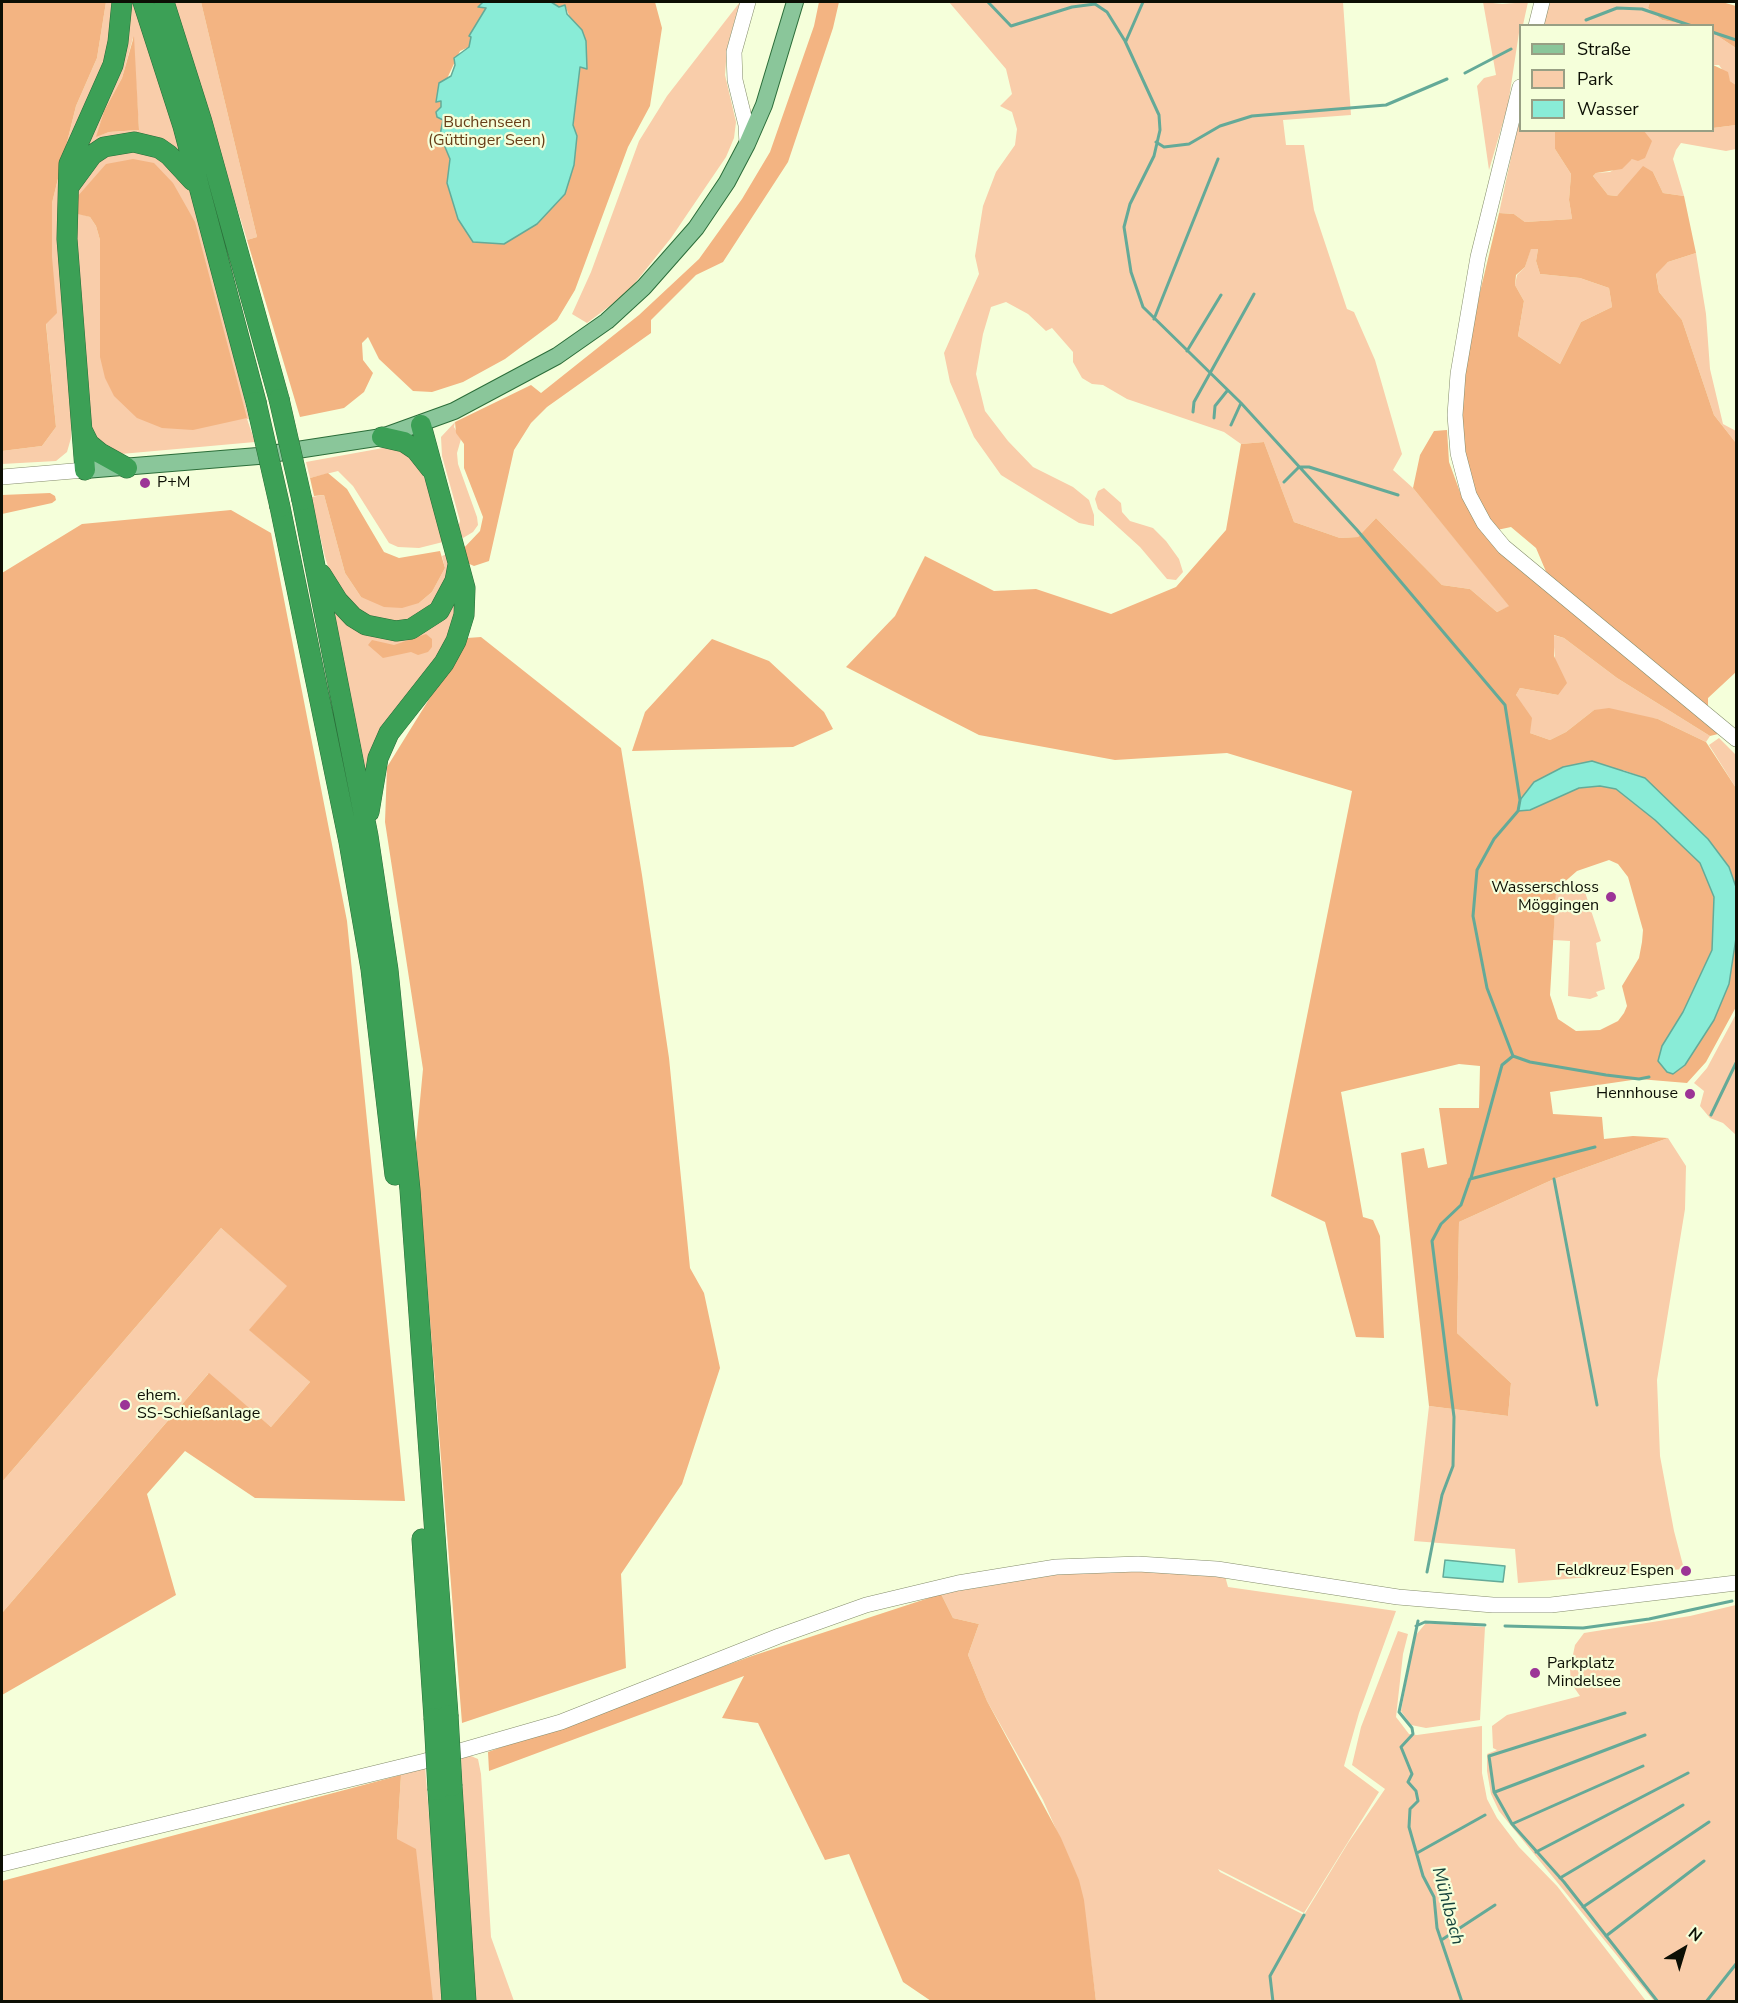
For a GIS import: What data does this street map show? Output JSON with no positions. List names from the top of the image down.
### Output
{
  "water": ["Mühlbach"],
  "parks": ["Buchenseen (Güttinger Seen)"],
  "places": [
    "P+M",
    "Wasserschloss Möggingen",
    "Hennhouse",
    "ehem. SS-Schießanlage",
    "Feldkreuz Espen",
    "Parkplatz Mindelsee"
  ],
  "legend": ["Straße", "Park", "Wasser"],
  "north": "top right"
}
